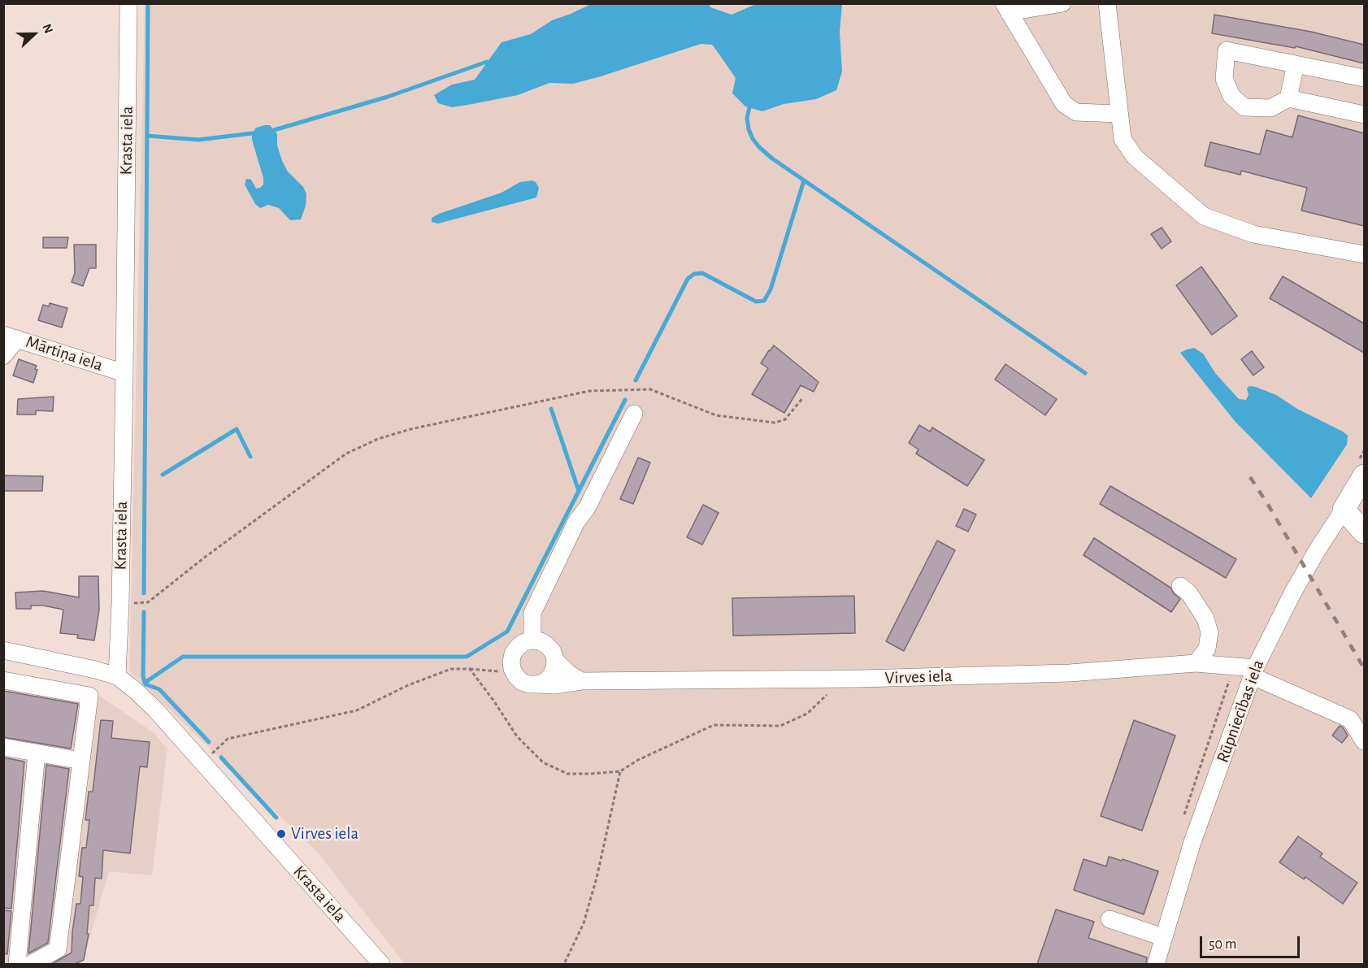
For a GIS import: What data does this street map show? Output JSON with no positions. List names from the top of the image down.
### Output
{
  "streets": {
    "main road": ["Rūpniecības iela"],
    "street": ["Krasta iela", "Mārtiņa iela", "Virves iela"]
  },
  "crossings": [
    ["Krasta iela", "Mārtiņa iela"],
    ["Virves iela", "Rūpniecības iela"]
  ],
  "places": ["Virves iela"],
  "scale_bar": "50 m",
  "north": "right"
}
